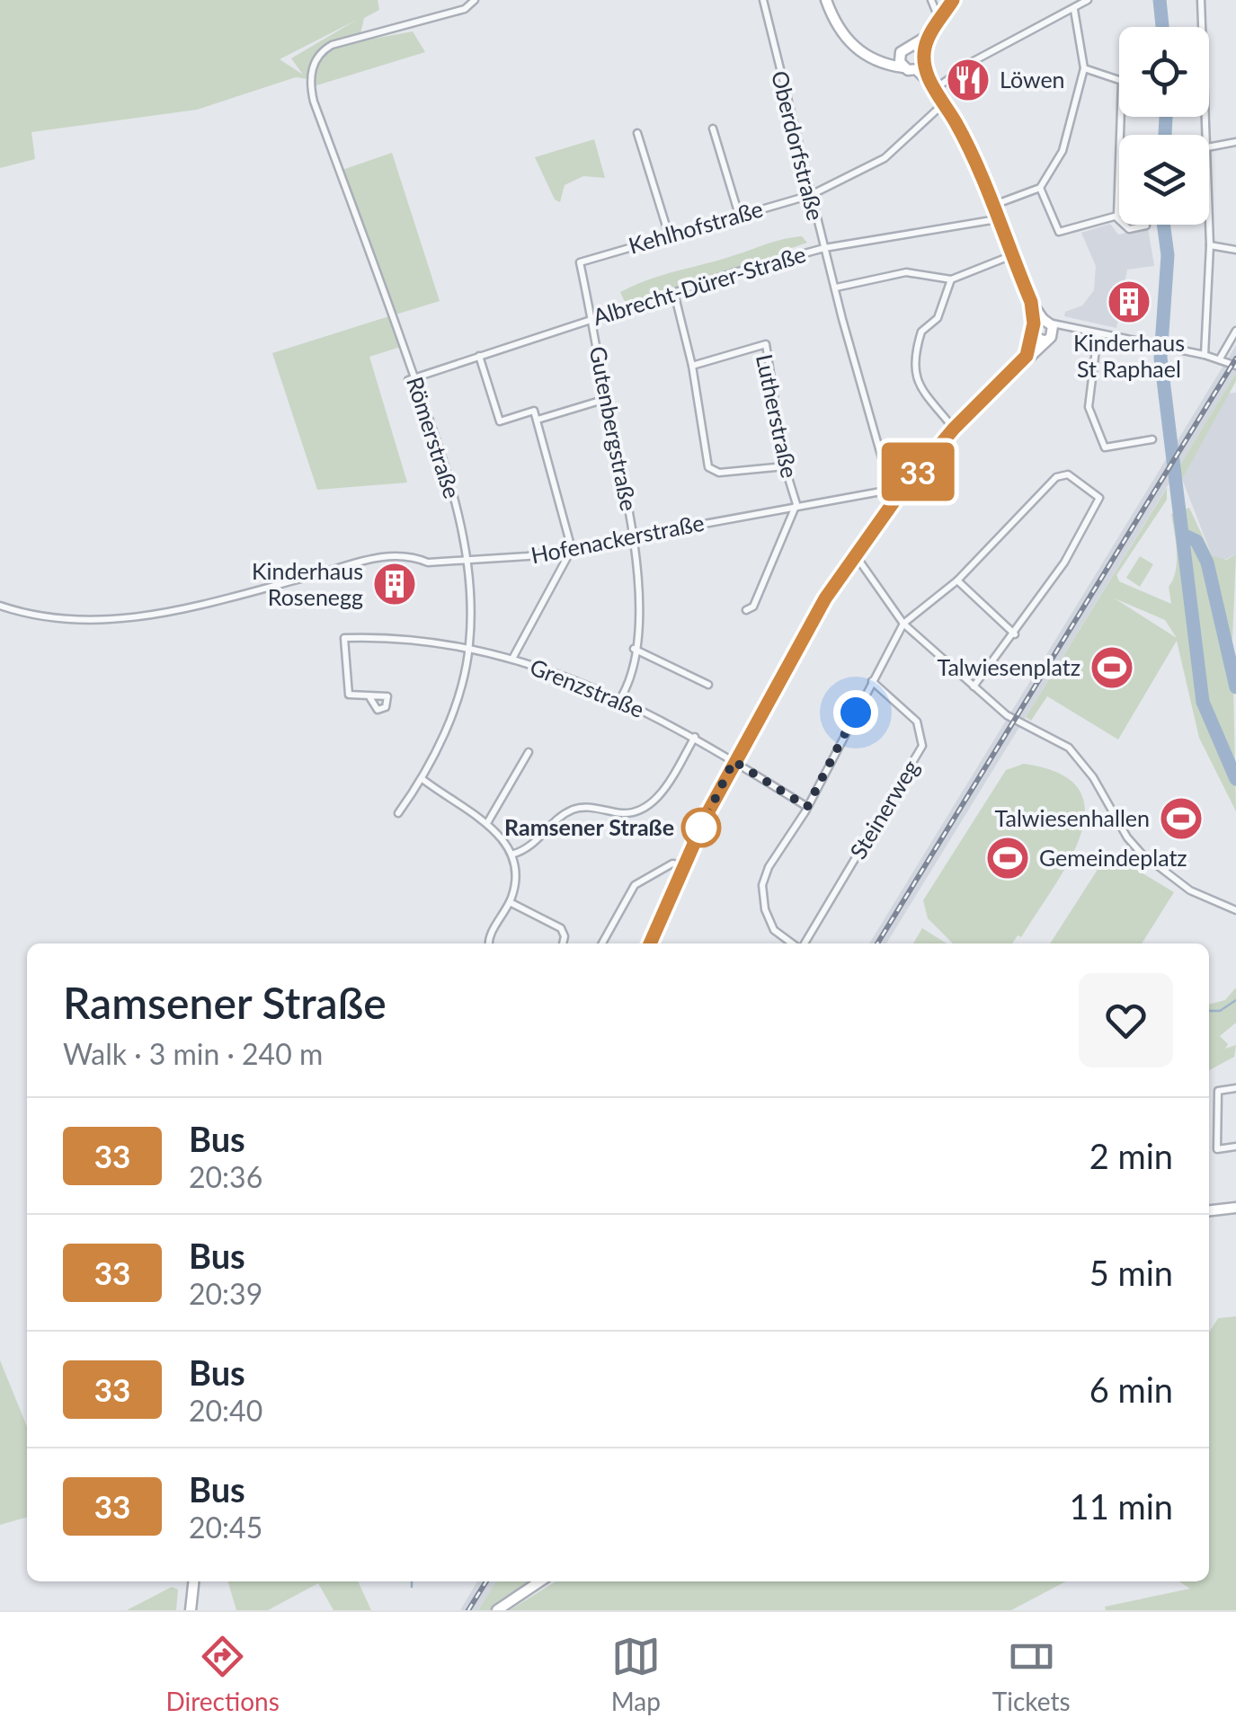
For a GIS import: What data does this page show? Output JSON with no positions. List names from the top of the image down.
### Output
{
  "streets": {
    "street": [
      "Oberdorfstraße",
      "Kehlhofstraße",
      "Albrecht-Dürer-Straße",
      "Lutherstraße",
      "Gutenbergstraße",
      "Römerstraße",
      "Hofenackerstraße",
      "Grenzstraße",
      "Steinerweg"
    ]
  },
  "crossings": [
    ["Oberdorfstraße", "Kehlhofstraße"],
    ["Oberdorfstraße", "Albrecht-Dürer-Straße"],
    ["Oberdorfstraße", "Hofenackerstraße"],
    ["Kehlhofstraße", "Gutenbergstraße"],
    ["Albrecht-Dürer-Straße", "Gutenbergstraße"],
    ["Albrecht-Dürer-Straße", "Römerstraße"],
    ["Lutherstraße", "Hofenackerstraße"],
    ["Gutenbergstraße", "Hofenackerstraße"],
    ["Gutenbergstraße", "Grenzstraße"],
    ["Römerstraße", "Hofenackerstraße"],
    ["Römerstraße", "Grenzstraße"]
  ],
  "places": {
    "restaurant": ["Löwen"],
    "building": ["Kinderhaus St Raphael", "Kinderhaus Rosenegg"],
    "sports": ["Talwiesenplatz", "Talwiesenhallen", "Gemeindeplatz"],
    "other": ["Ramsener Straße"]
  },
  "lines": ["bus line 33"],
  "page": {
    "on_map": "33",
    "heading": ["Ramsener Straße", "Walk · 3 min · 240 m"],
    "list": [
      {
        "mark": "33",
        "name": "Bus",
        "note": "20:36",
        "value": "2 min"
      },
      {
        "mark": "33",
        "name": "Bus",
        "note": "20:39",
        "value": "5 min"
      },
      {
        "mark": "33",
        "name": "Bus",
        "note": "20:40",
        "value": "6 min"
      },
      {
        "mark": "33",
        "name": "Bus",
        "note": "20:45",
        "value": "11 min"
      }
    ],
    "tabs": ["Directions", "Map", "Tickets"]
  }
}
